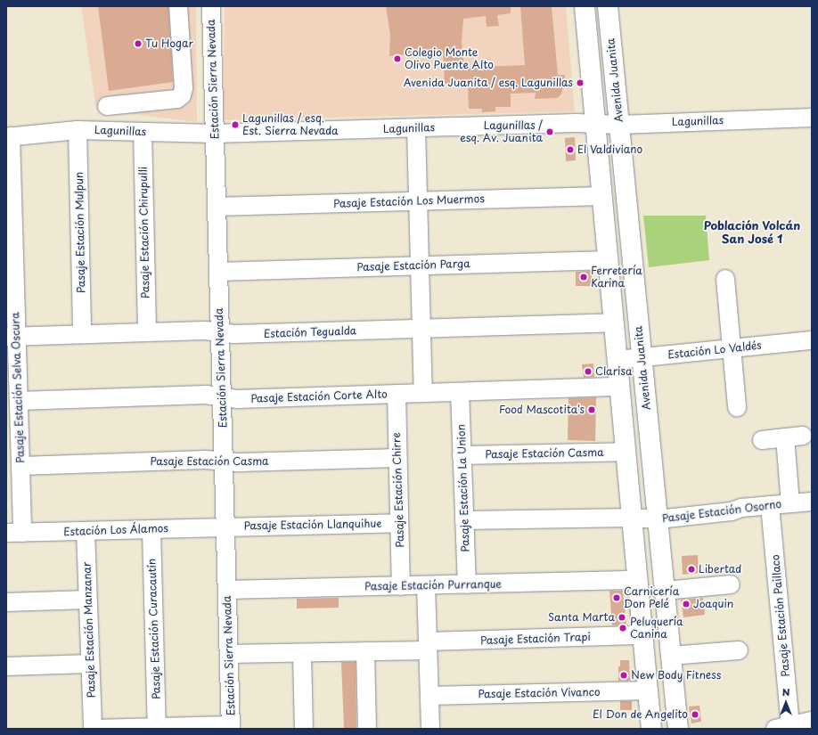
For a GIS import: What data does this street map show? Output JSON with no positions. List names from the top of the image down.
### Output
{
  "streets": {
    "main road": ["Avenida Juanita"],
    "street": [
      "Estación Sierra Nevada",
      "Lagunillas",
      "Pasaje Estación Los Muermos",
      "Pasaje Estación Mulpun",
      "Pasaje Estación Chirupulli",
      "Pasaje Estación Parga",
      "Estación Tegualda",
      "Estación Lo Valdés",
      "Pasaje Estación Selva Oscura",
      "Pasaje Estación Corte Alto",
      "Pasaje Estación Casma",
      "Pasaje Estación La Union",
      "Pasaje Estación Chirre",
      "Pasaje Estación Osorno",
      "Pasaje Estación Llanquihue",
      "Estación Los Álamos",
      "Pasaje Estación Purranque",
      "Pasaje Estación Paillaco",
      "Pasaje Estación Curacautín",
      "Pasaje Estación Manzanar",
      "Pasaje Estación Trapi",
      "Pasaje Estación Vivanco"
    ]
  },
  "crossings": [
    ["Estación Sierra Nevada", "Lagunillas"],
    ["Estación Sierra Nevada", "Pasaje Estación Los Muermos"],
    ["Estación Sierra Nevada", "Pasaje Estación Parga"],
    ["Estación Sierra Nevada", "Estación Tegualda"],
    ["Estación Sierra Nevada", "Pasaje Estación Corte Alto"],
    ["Estación Sierra Nevada", "Pasaje Estación Casma"],
    ["Estación Sierra Nevada", "Pasaje Estación Llanquihue"],
    ["Estación Sierra Nevada", "Estación Los Álamos"],
    ["Estación Sierra Nevada", "Pasaje Estación Purranque"],
    ["Estación Sierra Nevada", "Pasaje Estación Trapi"],
    ["Avenida Juanita", "Lagunillas"],
    ["Avenida Juanita", "Estación Lo Valdés"],
    ["Avenida Juanita", "Pasaje Estación Osorno"],
    ["Lagunillas", "Pasaje Estación Mulpun"],
    ["Lagunillas", "Pasaje Estación Chirupulli"],
    ["Lagunillas", "Pasaje Estación Selva Oscura"],
    ["Pasaje Estación Mulpun", "Estación Tegualda"],
    ["Pasaje Estación Chirupulli", "Estación Tegualda"],
    ["Estación Tegualda", "Pasaje Estación Selva Oscura"],
    ["Pasaje Estación Selva Oscura", "Pasaje Estación Corte Alto"],
    ["Pasaje Estación Selva Oscura", "Pasaje Estación Casma"],
    ["Pasaje Estación Selva Oscura", "Estación Los Álamos"],
    ["Pasaje Estación Corte Alto", "Pasaje Estación La Union"],
    ["Pasaje Estación Corte Alto", "Pasaje Estación Chirre"],
    ["Pasaje Estación Casma", "Pasaje Estación La Union"],
    ["Pasaje Estación Casma", "Pasaje Estación Chirre"],
    ["Pasaje Estación La Union", "Pasaje Estación Purranque"],
    ["Pasaje Estación Chirre", "Pasaje Estación Llanquihue"],
    ["Pasaje Estación Chirre", "Pasaje Estación Purranque"],
    ["Pasaje Estación Osorno", "Pasaje Estación Paillaco"],
    ["Pasaje Estación Llanquihue", "Estación Los Álamos"],
    ["Estación Los Álamos", "Pasaje Estación Curacautín"],
    ["Estación Los Álamos", "Pasaje Estación Manzanar"]
  ],
  "districts": ["Población Volcán San José 1"],
  "places": [
    "Tu Hogar",
    "Colegio Monte Olivo Puente Alto",
    "Avenida Juanita / esq. Lagunillas",
    "Lagunillas / esq. Est. Sierra Nevada",
    "Lagunillas / esq. Av. Juanita",
    "El Valdiviano",
    "Ferretería Karina",
    "Clarisa",
    "Food Mascotita's",
    "Libertad",
    "Carnicería Don Pelé",
    "Joaquin",
    "Santa Marta",
    "Peluquería Canina",
    "New Body Fitness",
    "El Don de Angelito"
  ],
  "north": "top"
}
